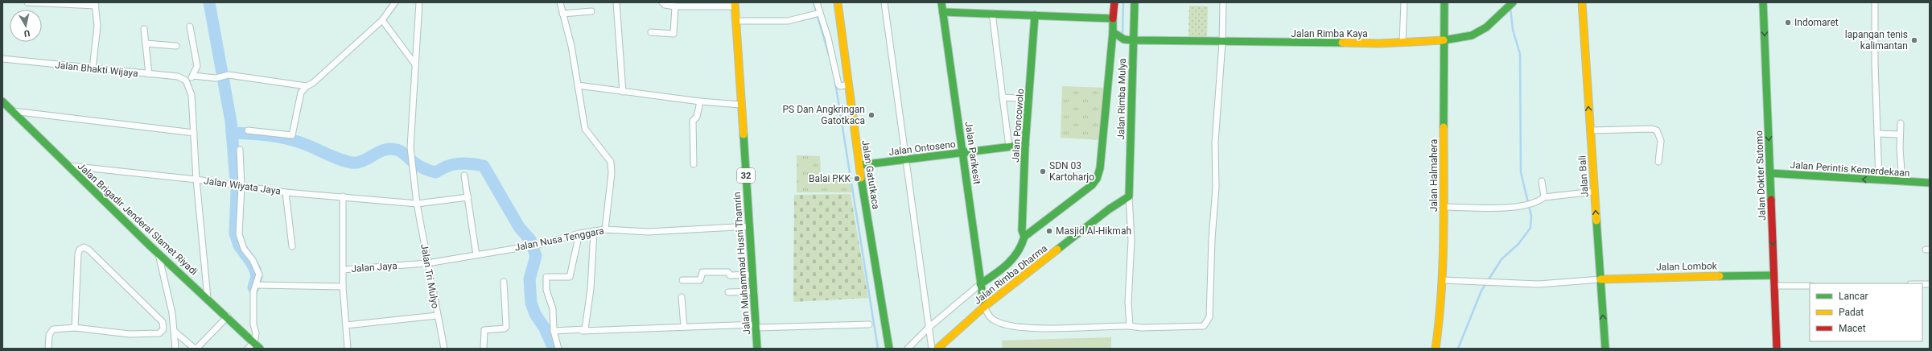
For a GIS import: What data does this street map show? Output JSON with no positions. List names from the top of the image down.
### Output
{
  "streets": {
    "main road": [
      "Jalan Rimba Kaya",
      "Jalan Rimba Mulya",
      "Jalan Poncowolo",
      "Jalan Ontoseno",
      "Jalan Parikesit",
      "Jalan Perintis Kemerdekaan",
      "Jalan Gatutkaca",
      "32",
      "Jalan Halmahera",
      "Jalan Dokter Sutomo",
      "Jalan Bali",
      "Jalan Brigadir Jenderal Slamet Riyadi",
      "Jalan Muhammad Husni Thamrin",
      "Jalan Lombok",
      "Jalan Rimba Dharma"
    ],
    "street": [
      "Jalan Bhakti Wijaya",
      "Jalan Wiyata Jaya",
      "Jalan Nusa Tenggara",
      "Jalan Jaya",
      "Jalan Tri Mulyo"
    ]
  },
  "crossings": [
    ["Jalan Rimba Kaya", "Jalan Rimba Mulya"],
    ["Jalan Rimba Kaya", "Jalan Halmahera"],
    ["Jalan Rimba Mulya", "Jalan Rimba Dharma"],
    ["Jalan Poncowolo", "Jalan Ontoseno"],
    ["Jalan Ontoseno", "Jalan Parikesit"],
    ["Jalan Ontoseno", "Jalan Gatutkaca"],
    ["Jalan Parikesit", "Jalan Rimba Dharma"],
    ["Jalan Perintis Kemerdekaan", "Jalan Dokter Sutomo"],
    ["Jalan Dokter Sutomo", "Jalan Lombok"],
    ["Jalan Bali", "Jalan Lombok"],
    ["Jalan Wiyata Jaya", "Jalan Brigadir Jenderal Slamet Riyadi"],
    ["Jalan Wiyata Jaya", "Jalan Tri Mulyo"],
    ["Jalan Nusa Tenggara", "Jalan Muhammad Husni Thamrin"],
    ["Jalan Nusa Tenggara", "Jalan Jaya"],
    ["Jalan Nusa Tenggara", "Jalan Tri Mulyo"],
    ["Jalan Jaya", "Jalan Tri Mulyo"]
  ],
  "one_way": ["Jalan Perintis Kemerdekaan", "Jalan Dokter Sutomo", "Jalan Bali"],
  "places": [
    "Indomaret",
    "lapangan tenis kalimantan",
    "PS Dan Angkringan Gatotkaca",
    "SDN 03 Kartoharjo",
    "Balai PKK",
    "Masjid Al-Hikmah"
  ],
  "legend": ["Lancar", "Padat", "Macet"],
  "north": "bottom"
}
